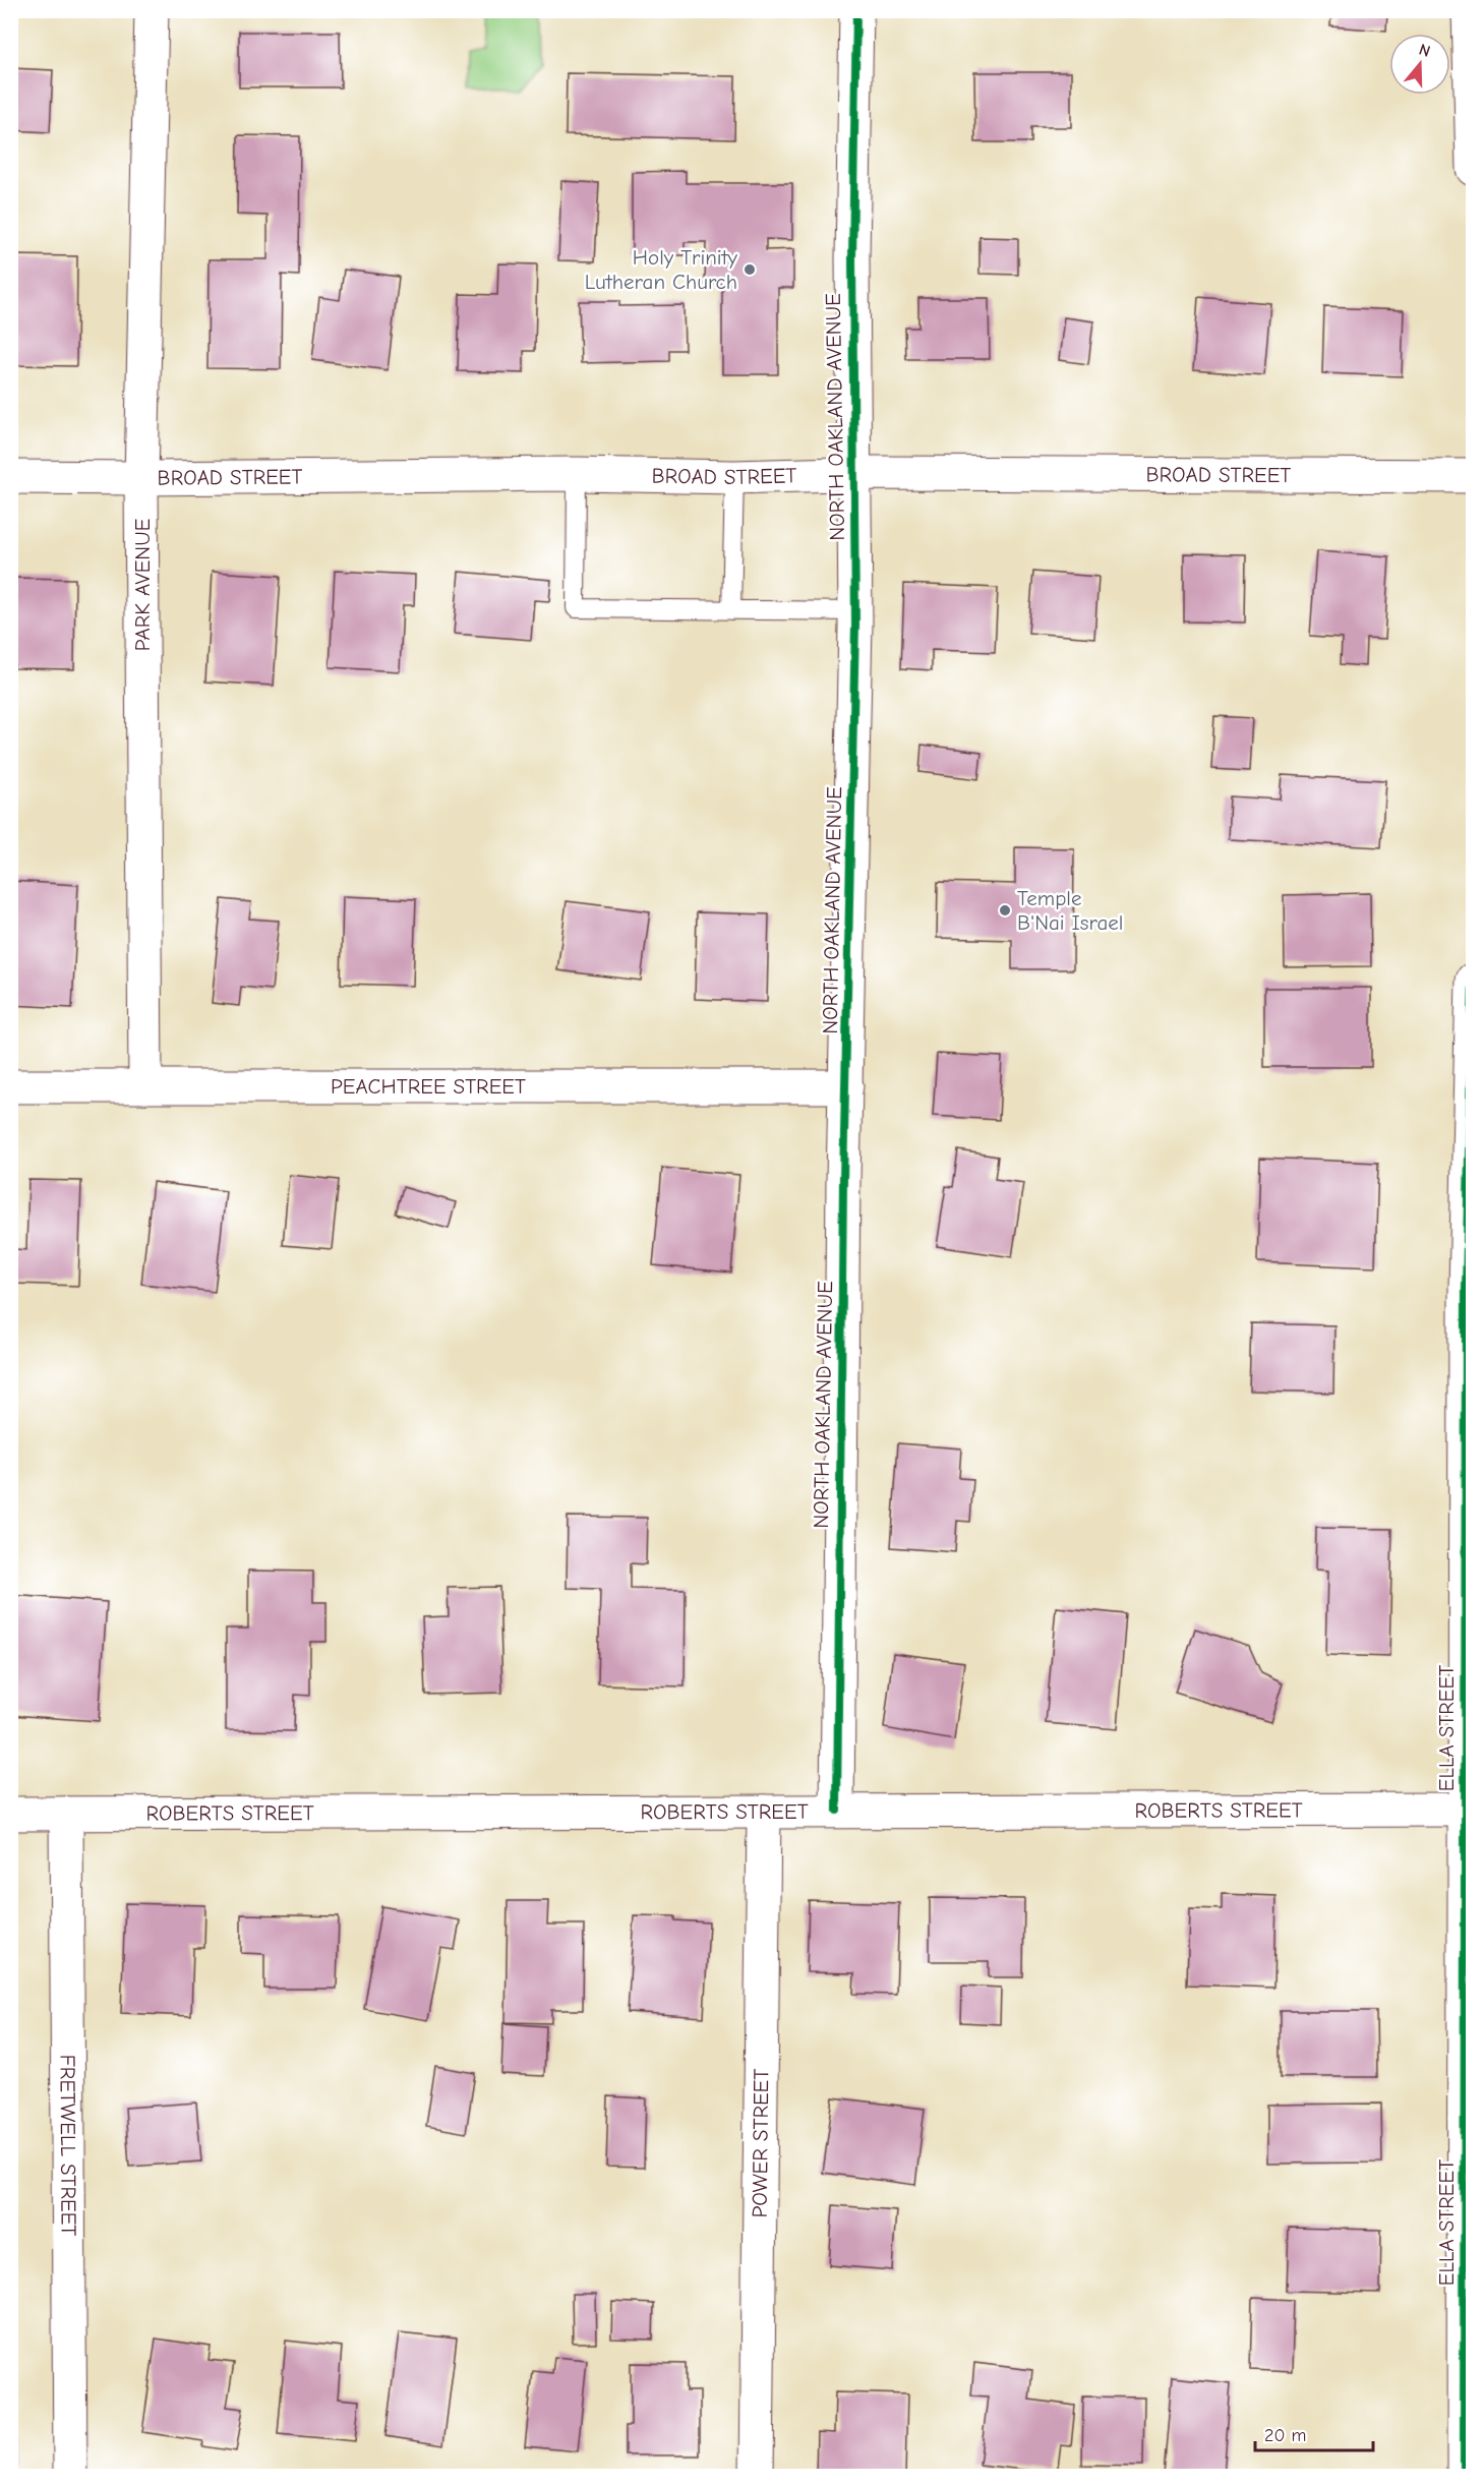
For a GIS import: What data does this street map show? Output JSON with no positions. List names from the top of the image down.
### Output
{
  "streets": {
    "street": [
      "NORTH OAKLAND AVENUE",
      "BROAD STREET",
      "PARK AVENUE",
      "PEACHTREE STREET",
      "ELLA STREET",
      "ROBERTS STREET",
      "POWER STREET",
      "FRETWELL STREET"
    ]
  },
  "crossings": [
    ["NORTH OAKLAND AVENUE", "BROAD STREET"],
    ["NORTH OAKLAND AVENUE", "PEACHTREE STREET"],
    ["NORTH OAKLAND AVENUE", "ROBERTS STREET"],
    ["BROAD STREET", "PARK AVENUE"],
    ["PARK AVENUE", "PEACHTREE STREET"],
    ["ELLA STREET", "ROBERTS STREET"],
    ["ROBERTS STREET", "POWER STREET"],
    ["ROBERTS STREET", "FRETWELL STREET"]
  ],
  "places": ["Holy Trinity Lutheran Church", "Temple B'Nai Israel"],
  "scale_bar": "20 m",
  "north": "top"
}
